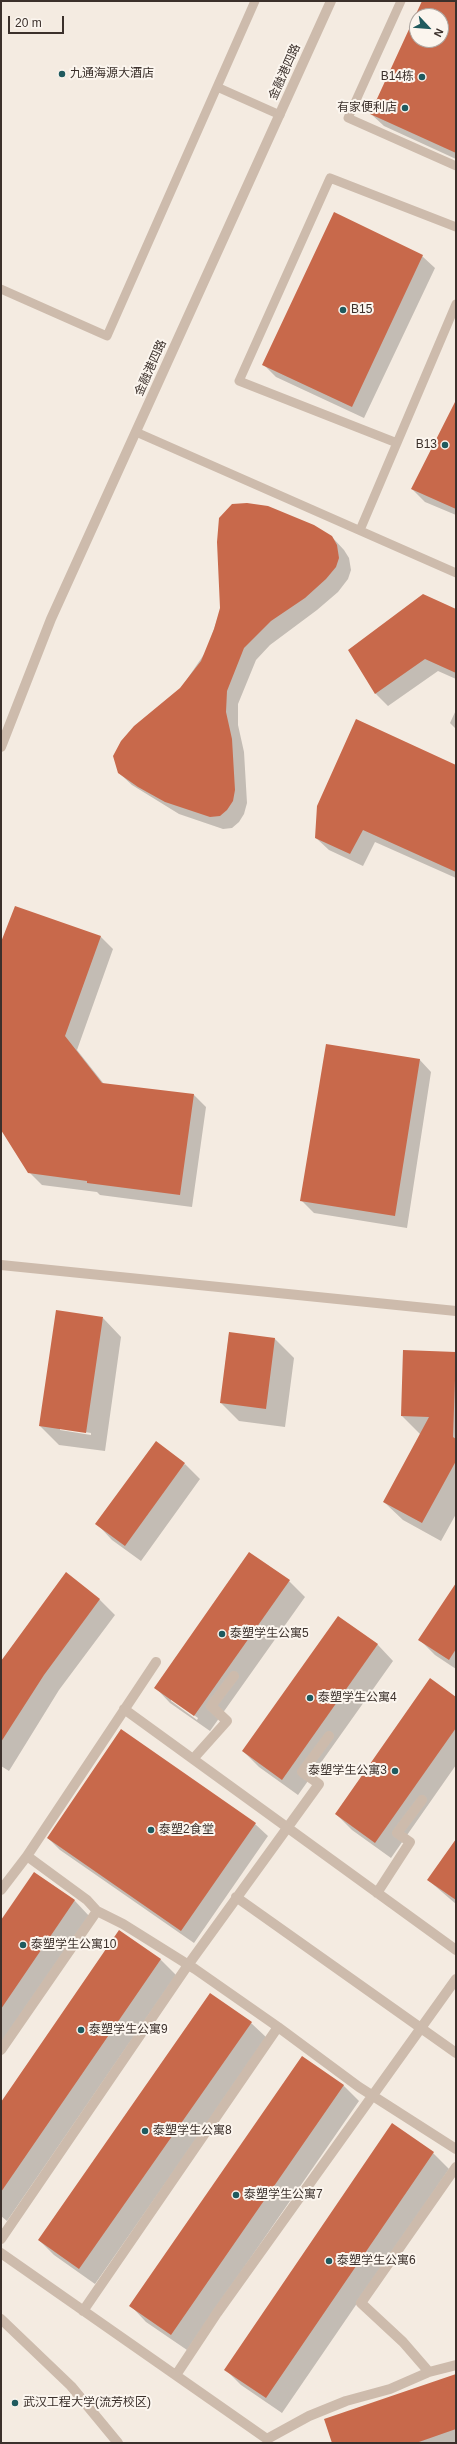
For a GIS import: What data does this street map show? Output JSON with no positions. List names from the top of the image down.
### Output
{
  "streets": {
    "street": ["金融港四路"]
  },
  "places": [
    "九通海源大酒店",
    "B14栋",
    "有家便利店",
    "B15",
    "B13",
    "泰塑学生公寓5",
    "泰塑学生公寓4",
    "泰塑学生公寓3",
    "泰塑2食堂",
    "泰塑学生公寓10",
    "泰塑学生公寓9",
    "泰塑学生公寓8",
    "泰塑学生公寓7",
    "泰塑学生公寓6",
    "武汉工程大学(流芳校区)"
  ],
  "scale_bar": "20 m",
  "north": "bottom right"
}
